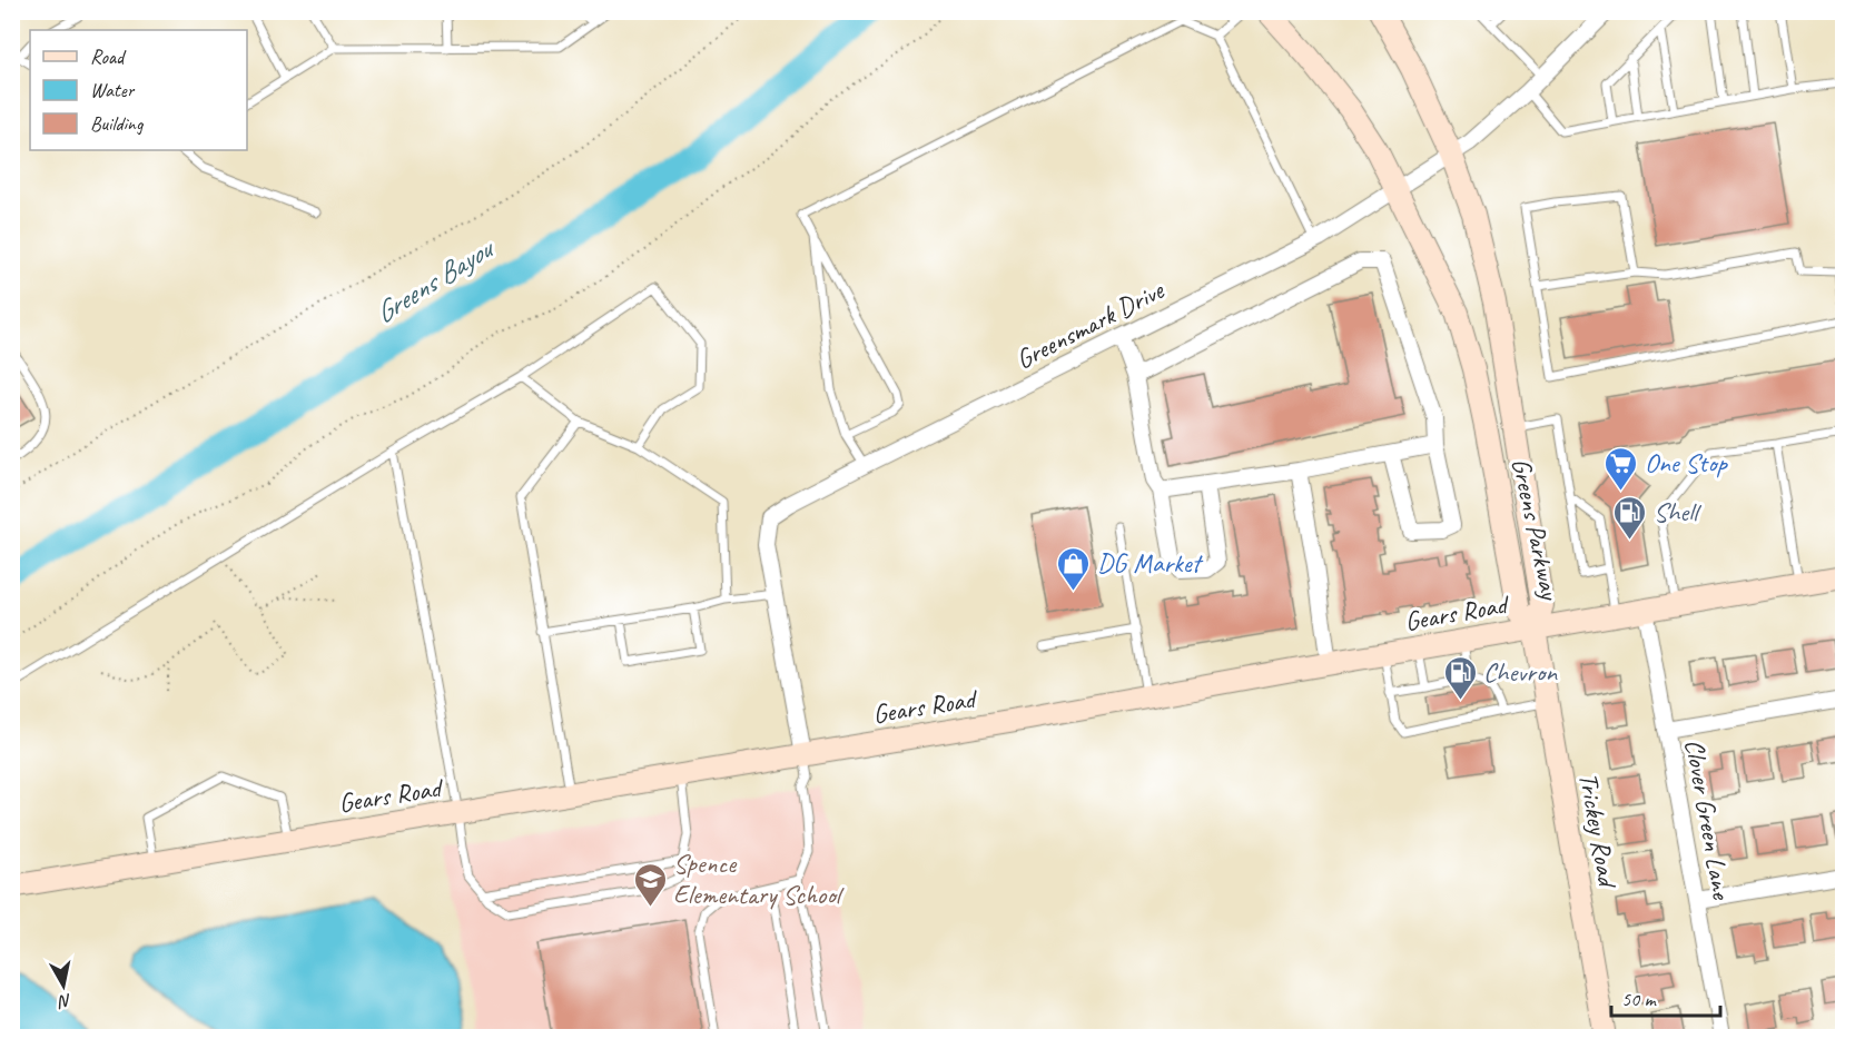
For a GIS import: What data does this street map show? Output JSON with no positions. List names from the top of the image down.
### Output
{
  "streets": {
    "main road": ["Greens Parkway", "Gears Road", "Trickey Road"],
    "street": ["Greensmark Drive", "Clover Green Lane"]
  },
  "crossings": [
    ["Greensmark Drive", "Greens Parkway"],
    ["Greensmark Drive", "Gears Road"],
    ["Greens Parkway", "Gears Road"],
    ["Greens Parkway", "Trickey Road"],
    ["Gears Road", "Clover Green Lane"],
    ["Gears Road", "Trickey Road"]
  ],
  "water": ["Greens Bayou"],
  "places": {
    "supermarket": ["One Stop"],
    "fuel station": ["Shell", "Chevron"],
    "shop": ["DG Market"],
    "school or university": ["Spence Elementary School"]
  },
  "legend": ["Road", "Water", "Building"],
  "scale_bar": "50 m",
  "north": "bottom"
}
